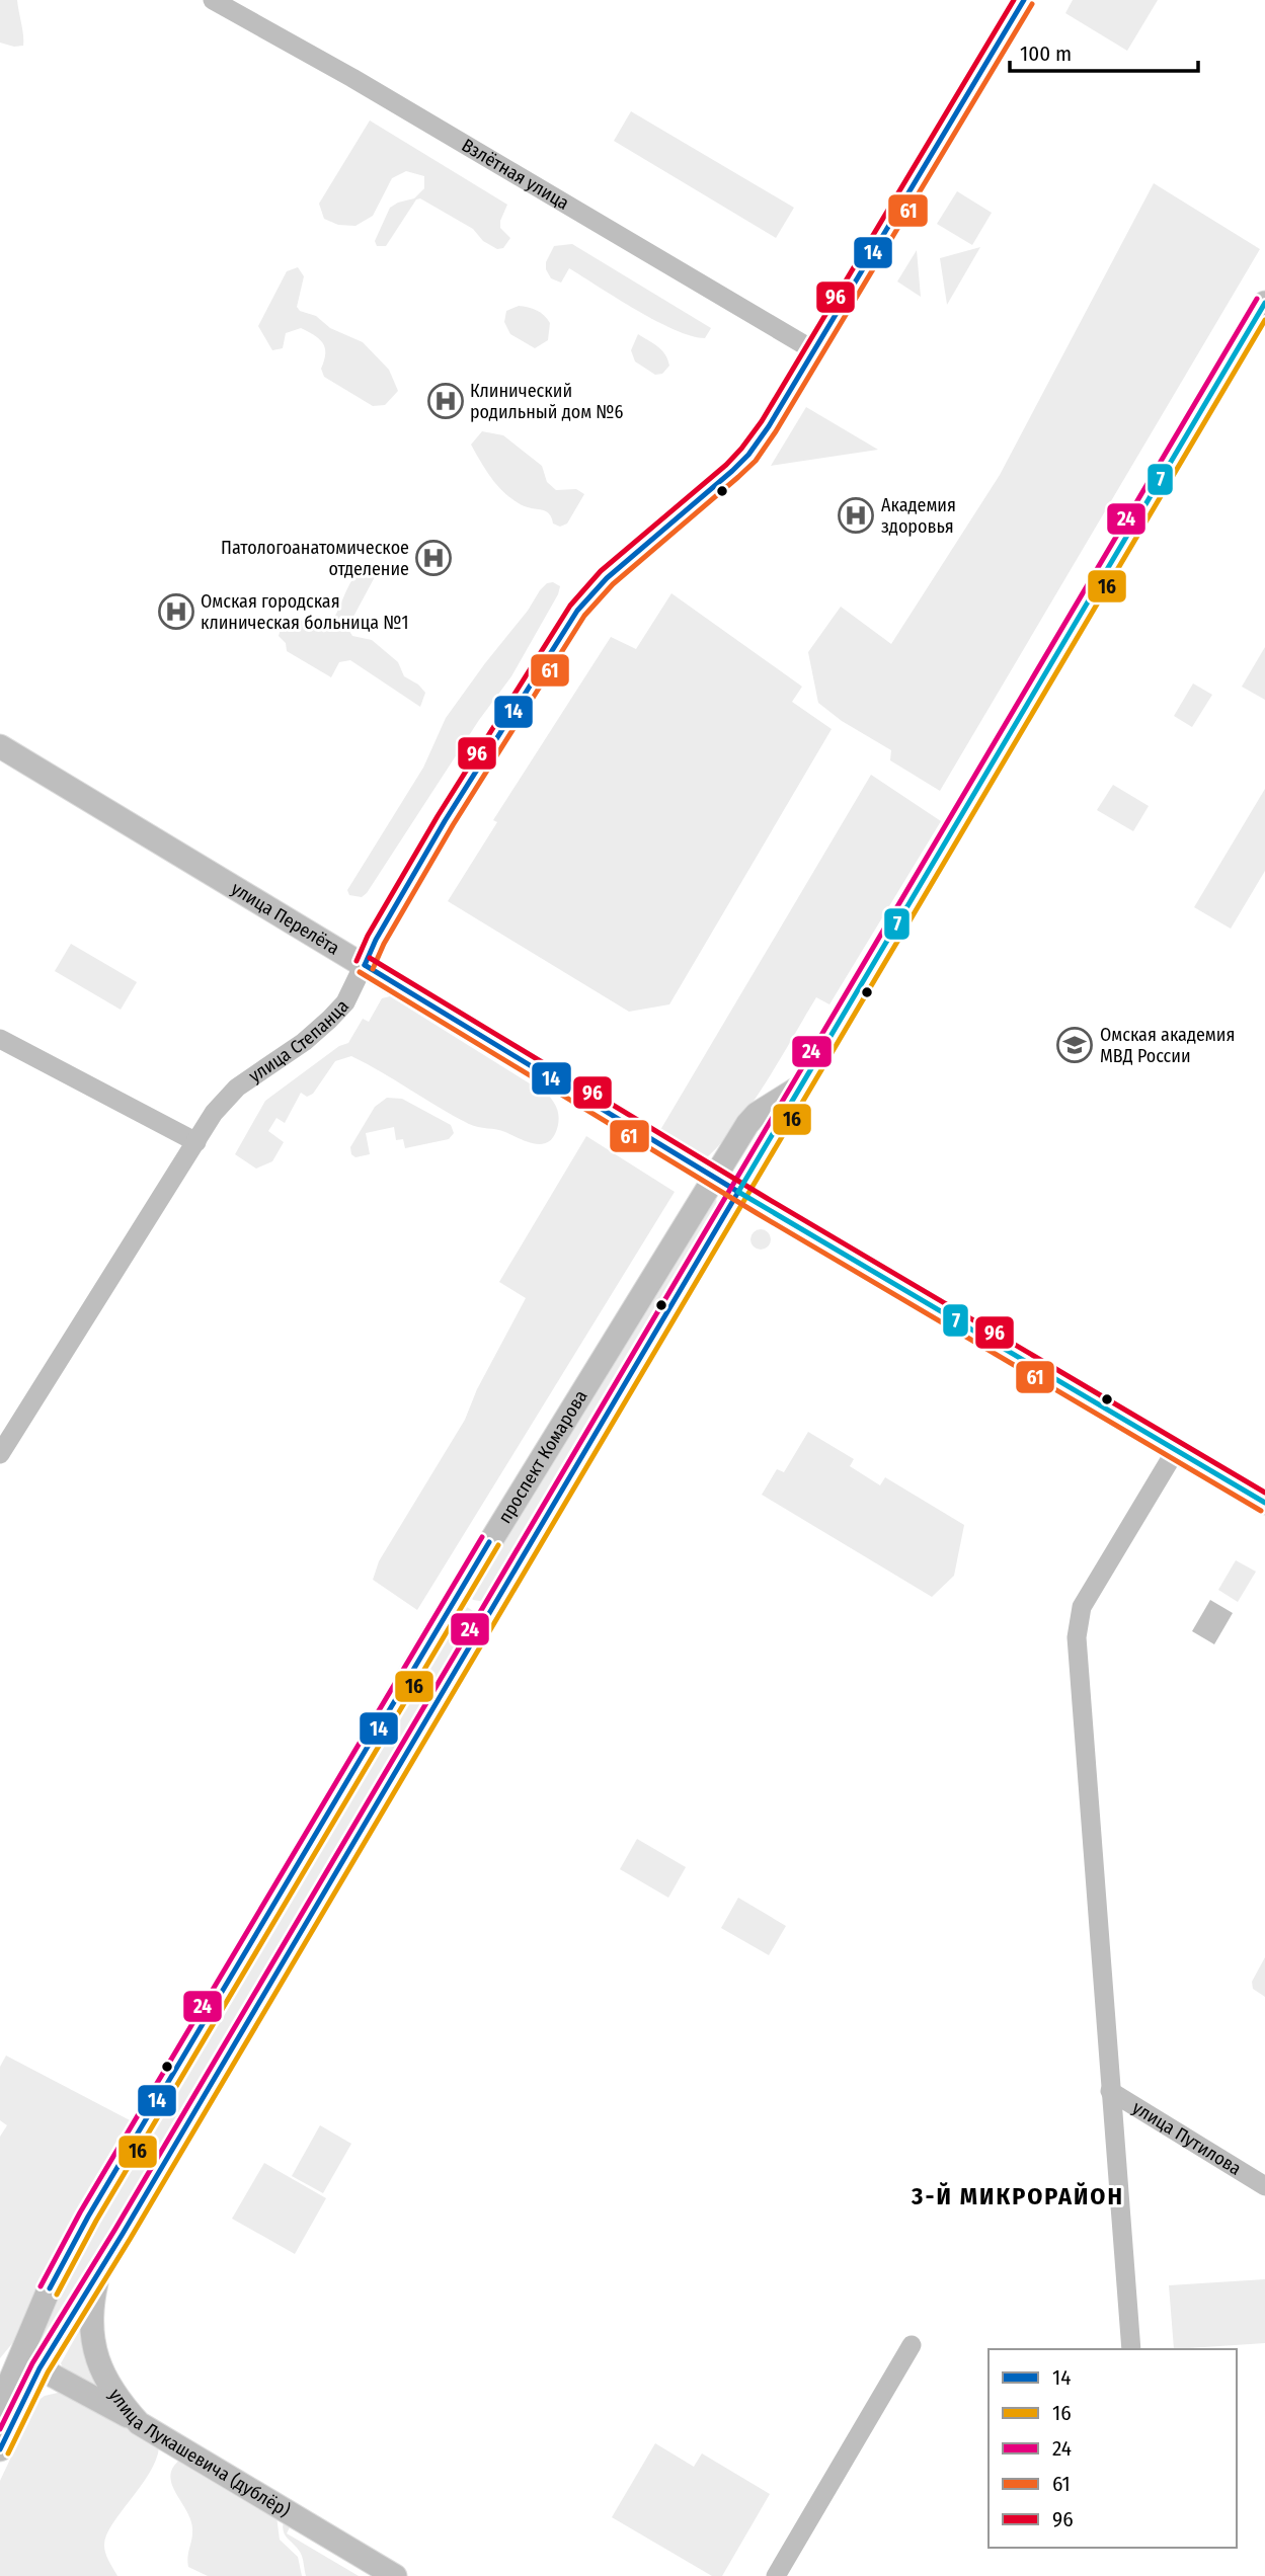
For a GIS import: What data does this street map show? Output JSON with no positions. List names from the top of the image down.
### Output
{
  "streets": {
    "main road": ["улица Перелёта", "проспект Комарова", "улица Лукашевича (дублёр)"],
    "street": ["Взлётная улица", "улица Степанца", "улица Путилова"]
  },
  "crossings": [
    ["Взлётная улица", "улица Степанца"],
    ["улица Перелёта", "улица Степанца"],
    ["улица Перелёта", "проспект Комарова"],
    ["проспект Комарова", "улица Лукашевича (дублёр)"]
  ],
  "districts": ["3-Й МИКРОРАЙОН"],
  "places": {
    "hospital": [
      "Клинический родильный дом №6",
      "Академия здоровья",
      "Патологоанатомическое отделение",
      "Омская городская клиническая больница №1"
    ],
    "school or university": ["Омская академия МВД России"]
  },
  "lines": [
    "transit line 14",
    "transit line 96",
    "transit line 61",
    "transit line 24",
    "transit line 7",
    "transit line 16"
  ],
  "legend": [
    "14",
    "16",
    "24",
    "61",
    "96"
  ],
  "scale_bar": "100 m"
}
